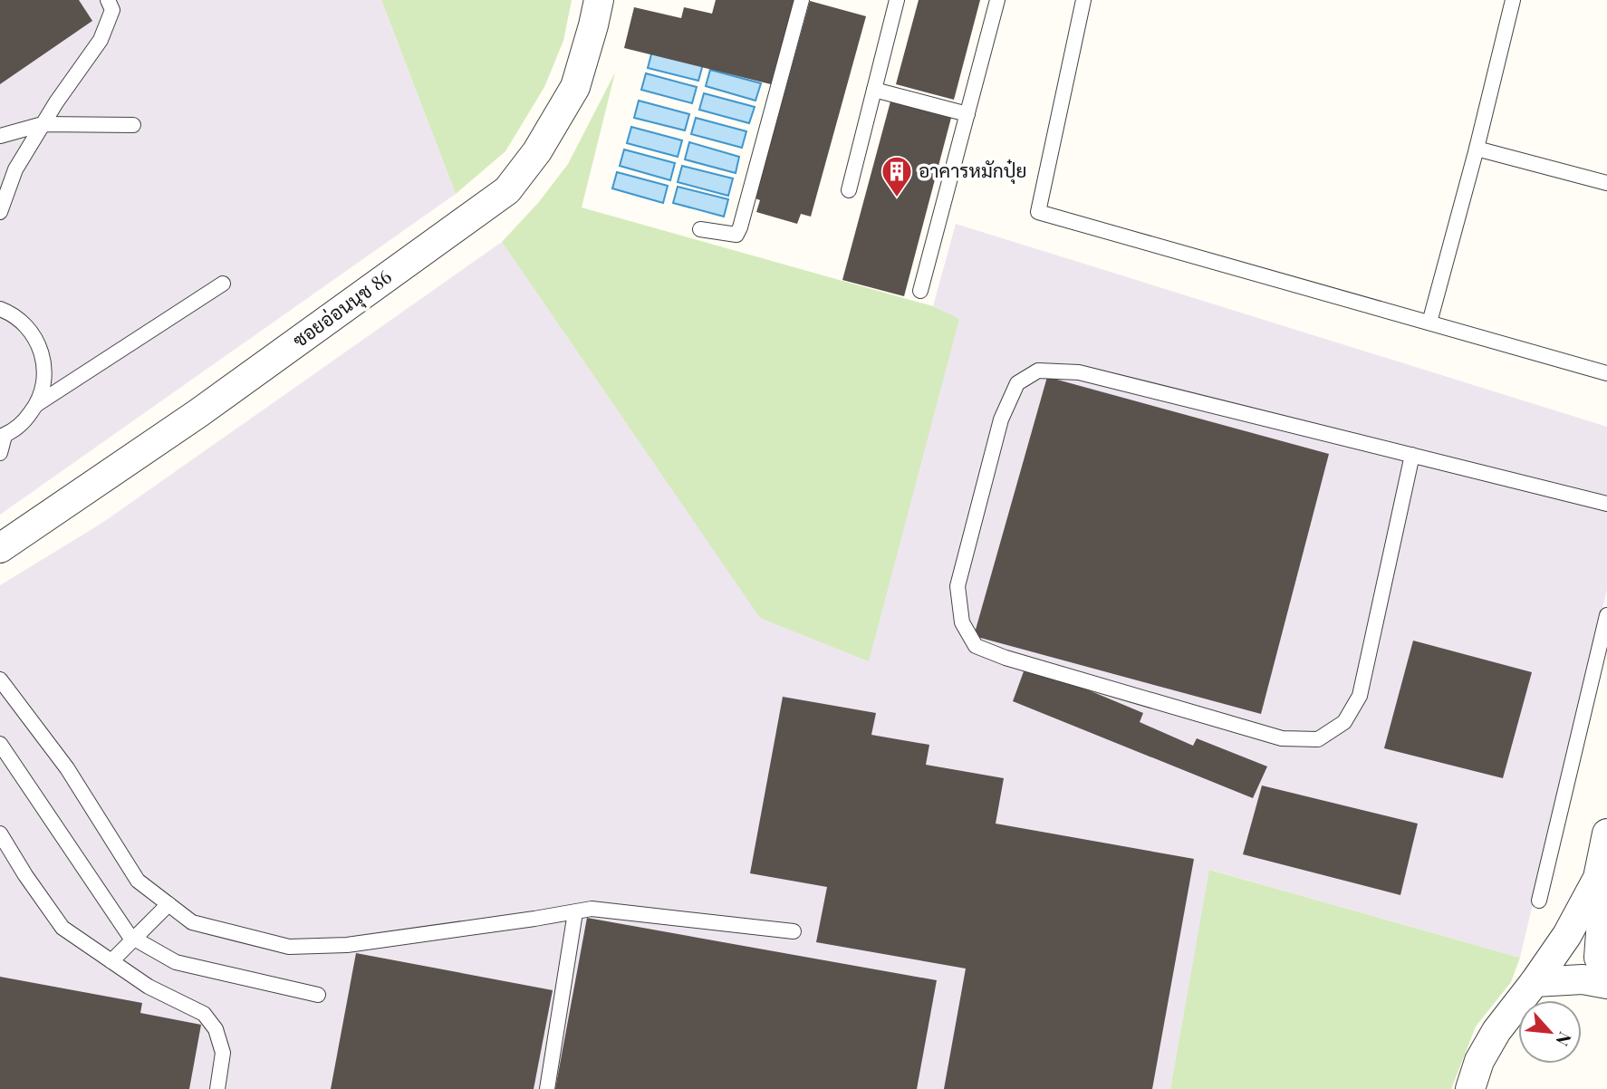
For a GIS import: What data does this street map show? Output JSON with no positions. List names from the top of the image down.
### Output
{
  "streets": {
    "street": ["ซอยอ่อนนุช 86"]
  },
  "places": {
    "building": ["อาคารหมักปุ๋ย"]
  },
  "north": "bottom right"
}
